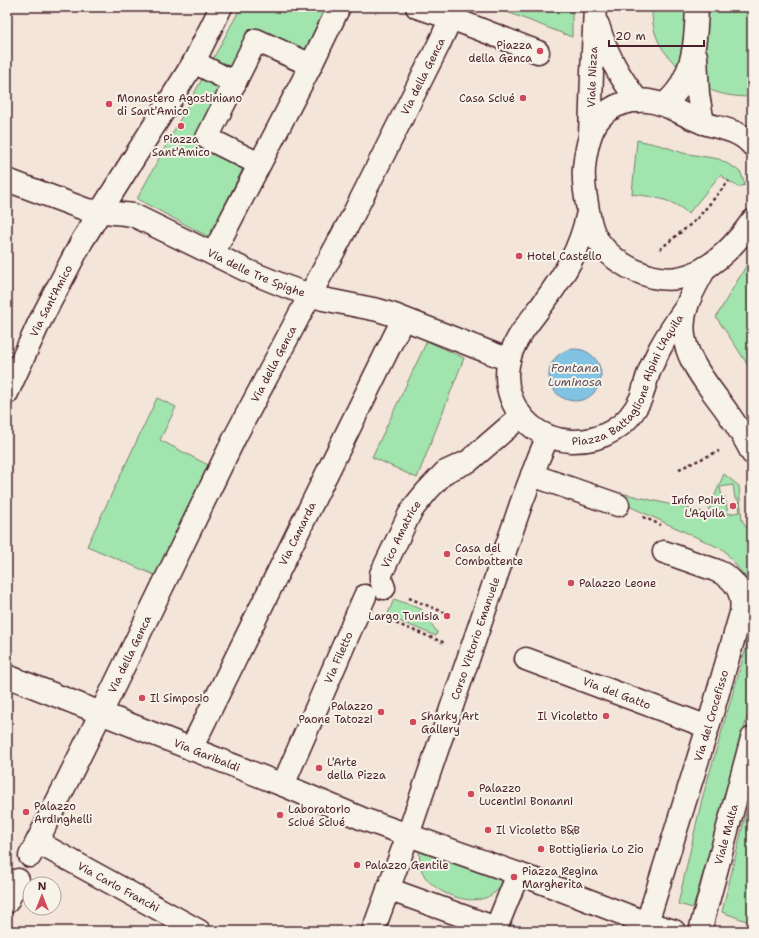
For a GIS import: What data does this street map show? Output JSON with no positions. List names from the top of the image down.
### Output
{
  "streets": {
    "street": [
      "Via della Genca",
      "Viale Nizza",
      "Via delle Tre Spighe",
      "Via Sant'Amico",
      "Piazza Battaglione Alpini L'Aquila",
      "Via Camarda",
      "Vico Amatrice",
      "Corso Vittorio Emanuele",
      "Via Filetto",
      "Via del Gatto",
      "Via del Crocefisso",
      "Via Garibaldi",
      "Viale Malta",
      "Via Carlo Franchi"
    ]
  },
  "crossings": [
    ["Via della Genca", "Via delle Tre Spighe"],
    ["Via della Genca", "Via Garibaldi"],
    ["Via della Genca", "Via Carlo Franchi"],
    ["Viale Nizza", "Piazza Battaglione Alpini L'Aquila"],
    ["Via delle Tre Spighe", "Via Sant'Amico"],
    ["Via delle Tre Spighe", "Piazza Battaglione Alpini L'Aquila"],
    ["Via delle Tre Spighe", "Via Camarda"],
    ["Piazza Battaglione Alpini L'Aquila", "Vico Amatrice"],
    ["Piazza Battaglione Alpini L'Aquila", "Corso Vittorio Emanuele"],
    ["Via Camarda", "Via Garibaldi"],
    ["Vico Amatrice", "Via Filetto"],
    ["Corso Vittorio Emanuele", "Via Garibaldi"],
    ["Via Filetto", "Via Garibaldi"],
    ["Via del Gatto", "Via del Crocefisso"]
  ],
  "water": ["Fontana Luminosa"],
  "places": [
    "Piazza della Genca",
    "Casa Sciué",
    "Monastero Agostiniano di Sant'Amico",
    "Piazza Sant'Amico",
    "Hotel Castello",
    "Info Point L'Aquila",
    "Casa del Combattente",
    "Palazzo Leone",
    "Largo Tunisia",
    "Il Simposio",
    "Palazzo Paone Tatozzi",
    "Il Vicoletto",
    "Sharky Art Gallery",
    "L'Arte della Pizza",
    "Palazzo Lucentini Bonanni",
    "Palazzo Ardinghelli",
    "Laboratorio Sciué Sciué",
    "Il Vicoletto B&B",
    "Bottiglieria Lo Zio",
    "Palazzo Gentile",
    "Piazza Regina Margherita"
  ],
  "scale_bar": "20 m",
  "north": "top"
}
